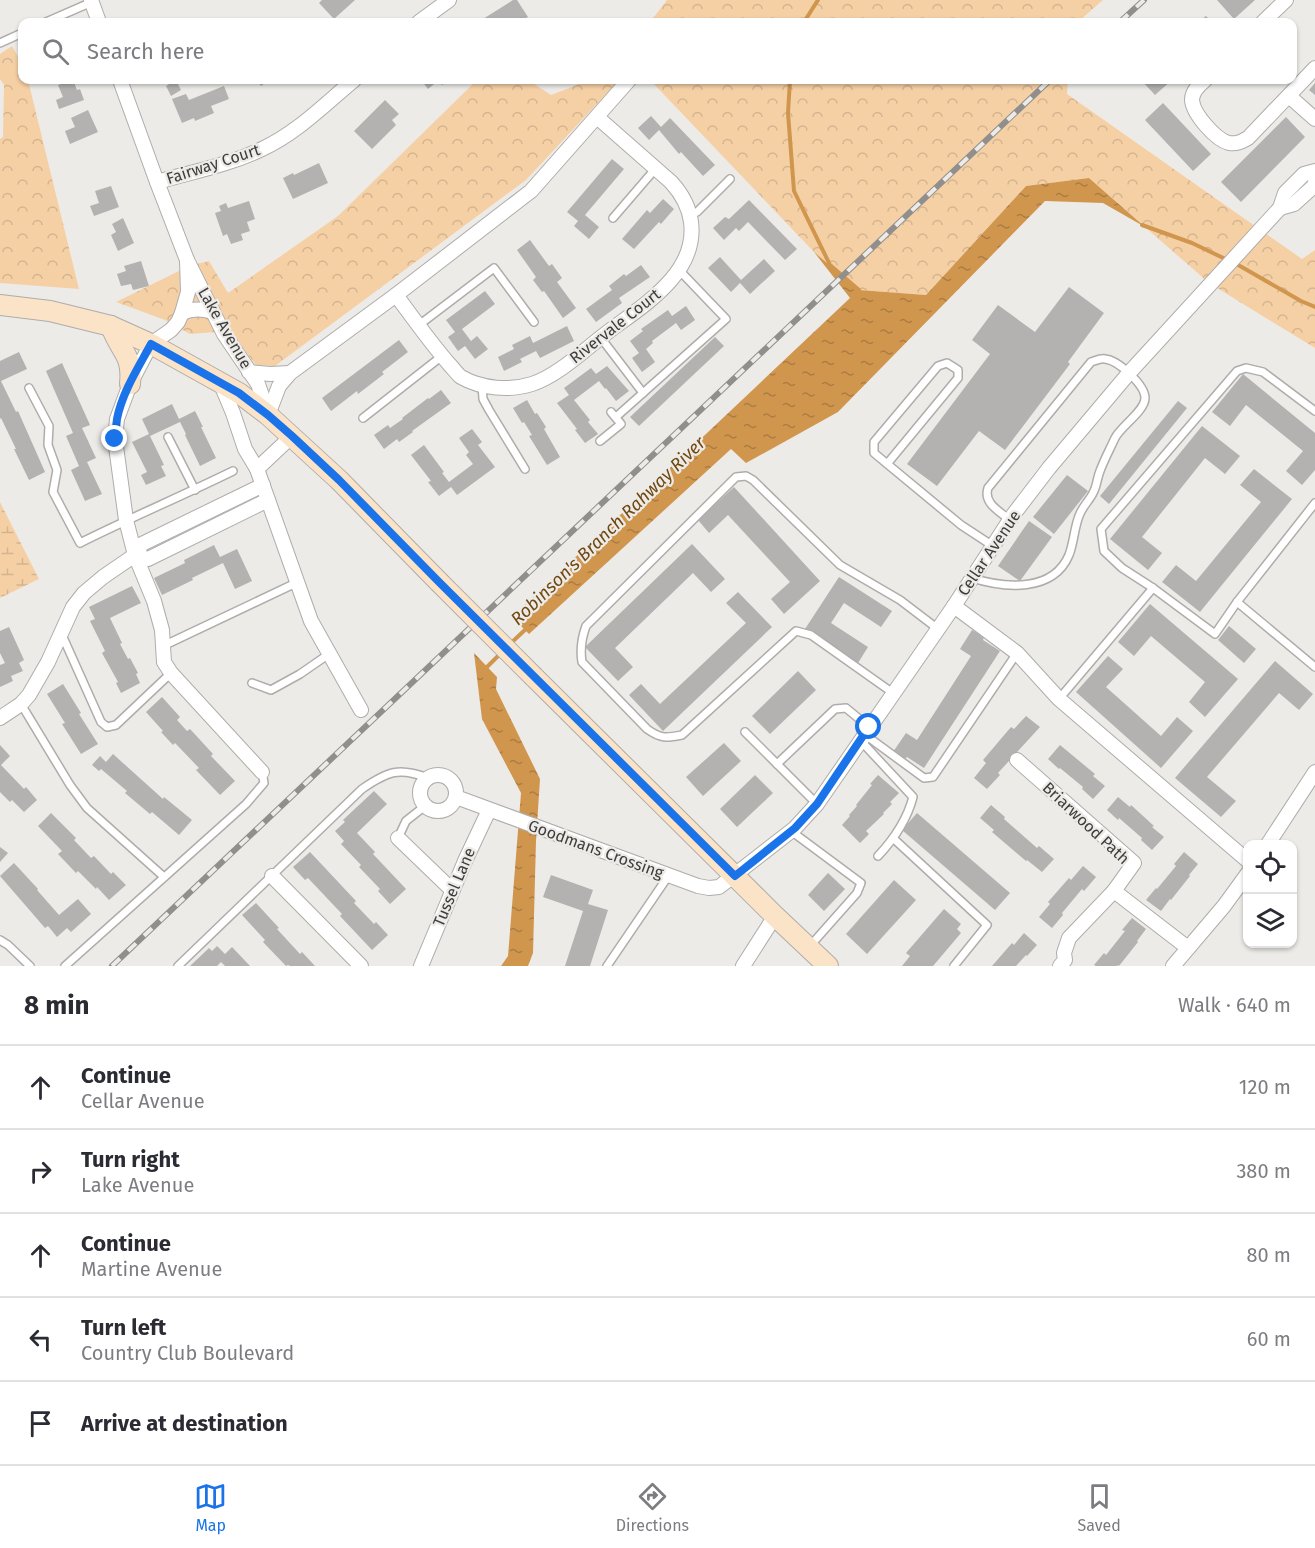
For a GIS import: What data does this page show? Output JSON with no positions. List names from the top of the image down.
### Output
{
  "streets": {
    "street": [
      "Fairway Court",
      "Rivervale Court",
      "Lake Avenue",
      "Cellar Avenue",
      "Briarwood Path",
      "Goodmans Crossing",
      "Tussel Lane"
    ]
  },
  "crossings": [
    ["Fairway Court", "Lake Avenue"],
    ["Cellar Avenue", "Goodmans Crossing"],
    ["Goodmans Crossing", "Tussel Lane"]
  ],
  "water": ["Robinson's Branch Rahway River"],
  "page": {
    "search": "Search here",
    "heading": ["8 min", "Walk · 640 m"],
    "list": [
      ["Continue", "Cellar Avenue", "120 m"],
      ["Turn right", "Lake Avenue", "380 m"],
      ["Continue", "Martine Avenue", "80 m"],
      ["Turn left", "Country Club Boulevard", "60 m"],
      "Arrive at destination"
    ],
    "nav": ["Map", "Directions", "Saved"]
  }
}
